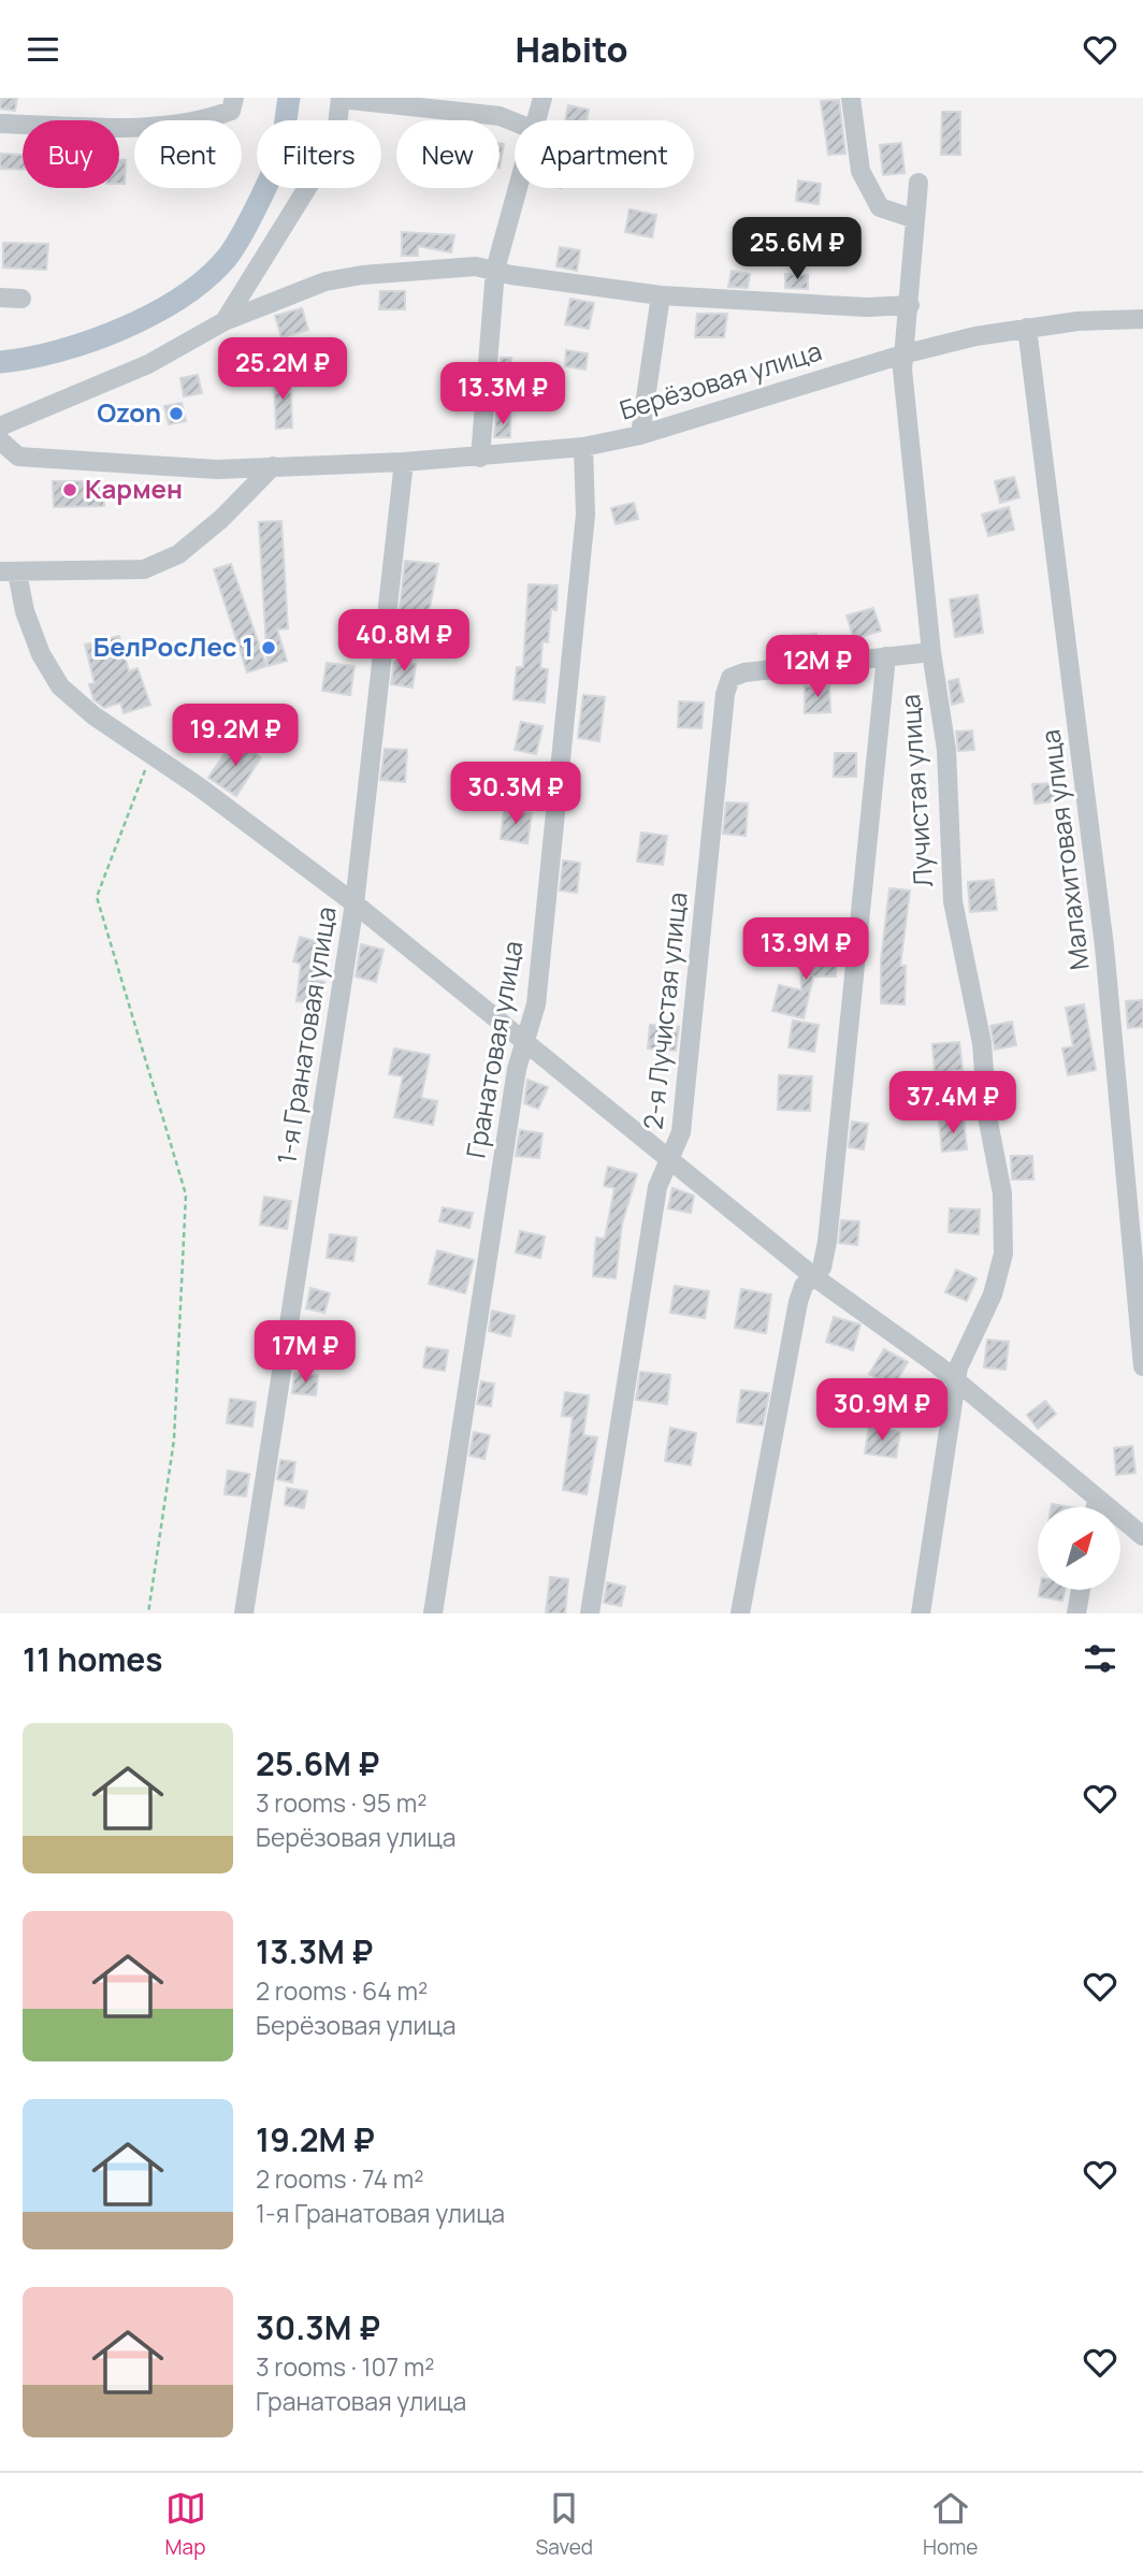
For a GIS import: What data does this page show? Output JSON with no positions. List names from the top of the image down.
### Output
{
  "streets": {
    "street": [
      "Берёзовая улица",
      "Лучистая улица",
      "Малахитовая улица",
      "2-я Лучистая улица",
      "1-я Гранатовая улица",
      "Гранатовая улица"
    ]
  },
  "crossings": [
    ["Берёзовая улица", "Лучистая улица"],
    ["Берёзовая улица", "Малахитовая улица"],
    ["Берёзовая улица", "1-я Гранатовая улица"],
    ["Берёзовая улица", "Гранатовая улица"]
  ],
  "places": ["Ozon", "Кармен", "БелРосЛес 1"],
  "north": "top right",
  "page": {
    "header": "Habito",
    "chip": [
      "Buy",
      "Rent",
      "Filters",
      "New",
      "Apartment"
    ],
    "price": [
      "25.6M ₽",
      "25.2M ₽",
      "13.3M ₽",
      "40.8M ₽",
      "12M ₽",
      "19.2M ₽",
      "30.3M ₽",
      "13.9M ₽",
      "37.4M ₽",
      "17M ₽",
      "30.9M ₽"
    ],
    "heading": "11 homes",
    "list": [
      {
        "name": "25.6M ₽",
        "note": "3 rooms · 95 m² · Берёзовая улица"
      },
      {
        "name": "13.3M ₽",
        "note": "2 rooms · 64 m² · Берёзовая улица"
      },
      {
        "name": "19.2M ₽",
        "note": "2 rooms · 74 m² · 1-я Гранатовая улица"
      },
      {
        "name": "30.3M ₽",
        "note": "3 rooms · 107 m² · Гранатовая улица"
      }
    ],
    "tabs": ["Map", "Saved", "Home"]
  }
}
